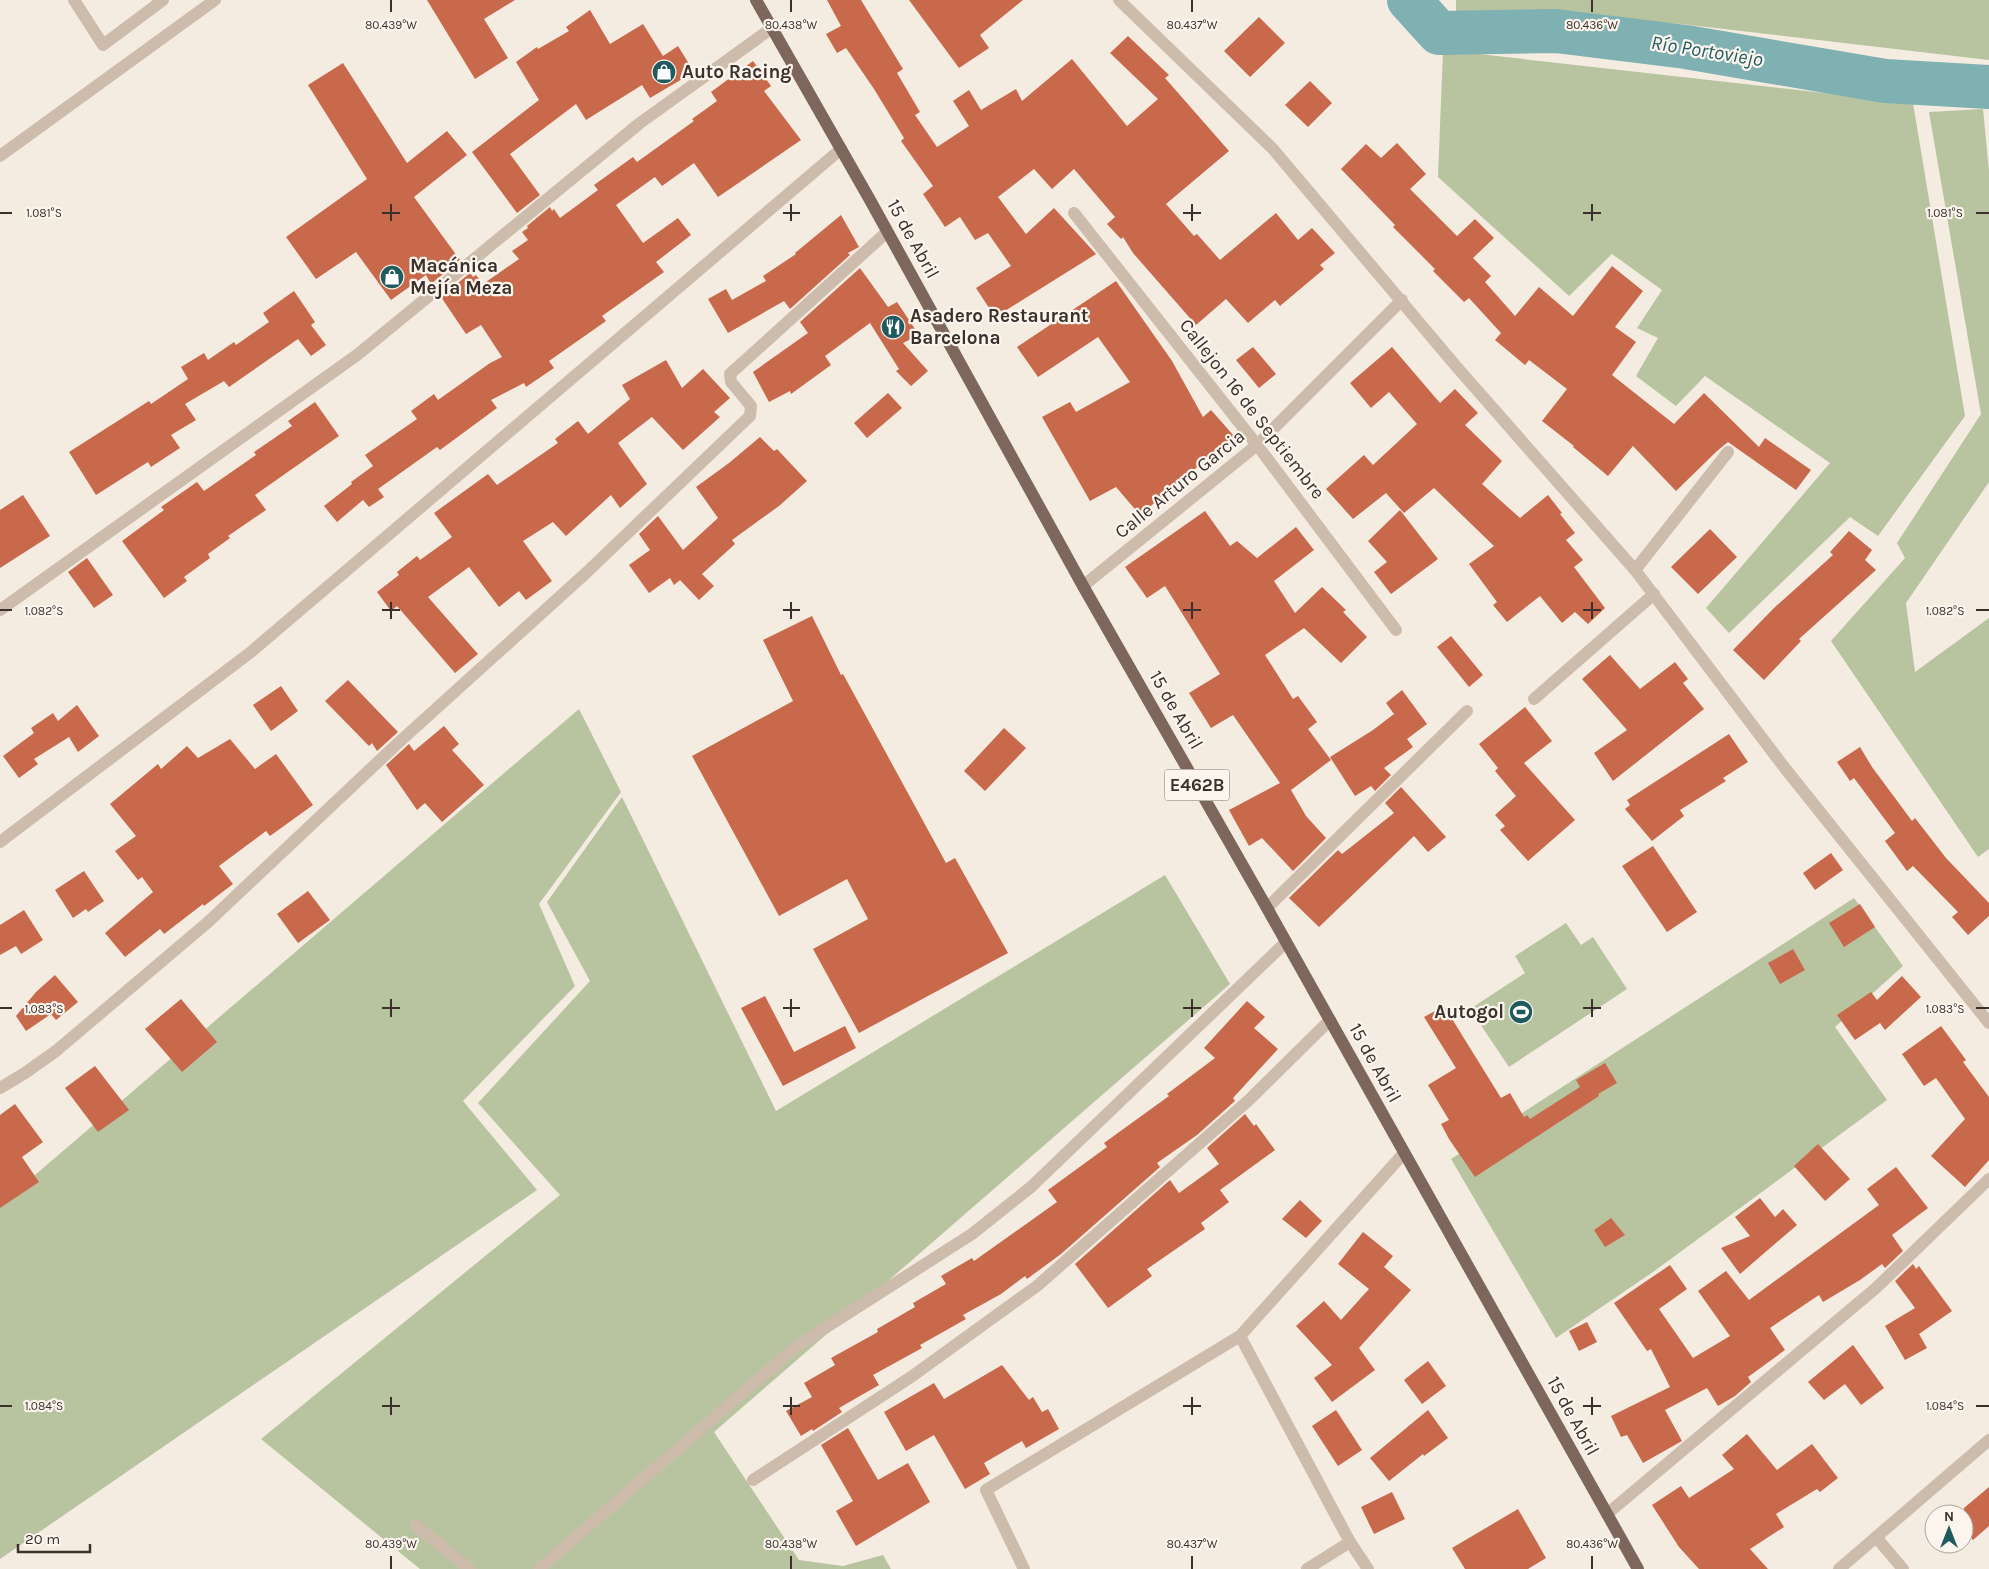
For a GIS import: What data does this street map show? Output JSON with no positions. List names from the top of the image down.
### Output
{
  "streets": {
    "main road": ["15 de Abril", "E462B"],
    "street": ["Callejon 16 de Septiembre", "Calle Arturo Garcia"]
  },
  "crossings": [
    ["15 de Abril", "Calle Arturo Garcia"],
    ["Callejon 16 de Septiembre", "Calle Arturo Garcia"]
  ],
  "water": ["Río Portoviejo"],
  "places": {
    "shop": ["Auto Racing", "Macánica Mejía Meza"],
    "restaurant": ["Asadero Restaurant Barcelona"],
    "sports": ["Autogol"]
  },
  "scale_bar": "20 m",
  "north": "top",
  "coordinates": [
    "80.439°W",
    "80.438°W",
    "80.437°W",
    "80.436°W",
    "1.081°S",
    "1.082°S",
    "1.083°S",
    "1.084°S"
  ]
}
